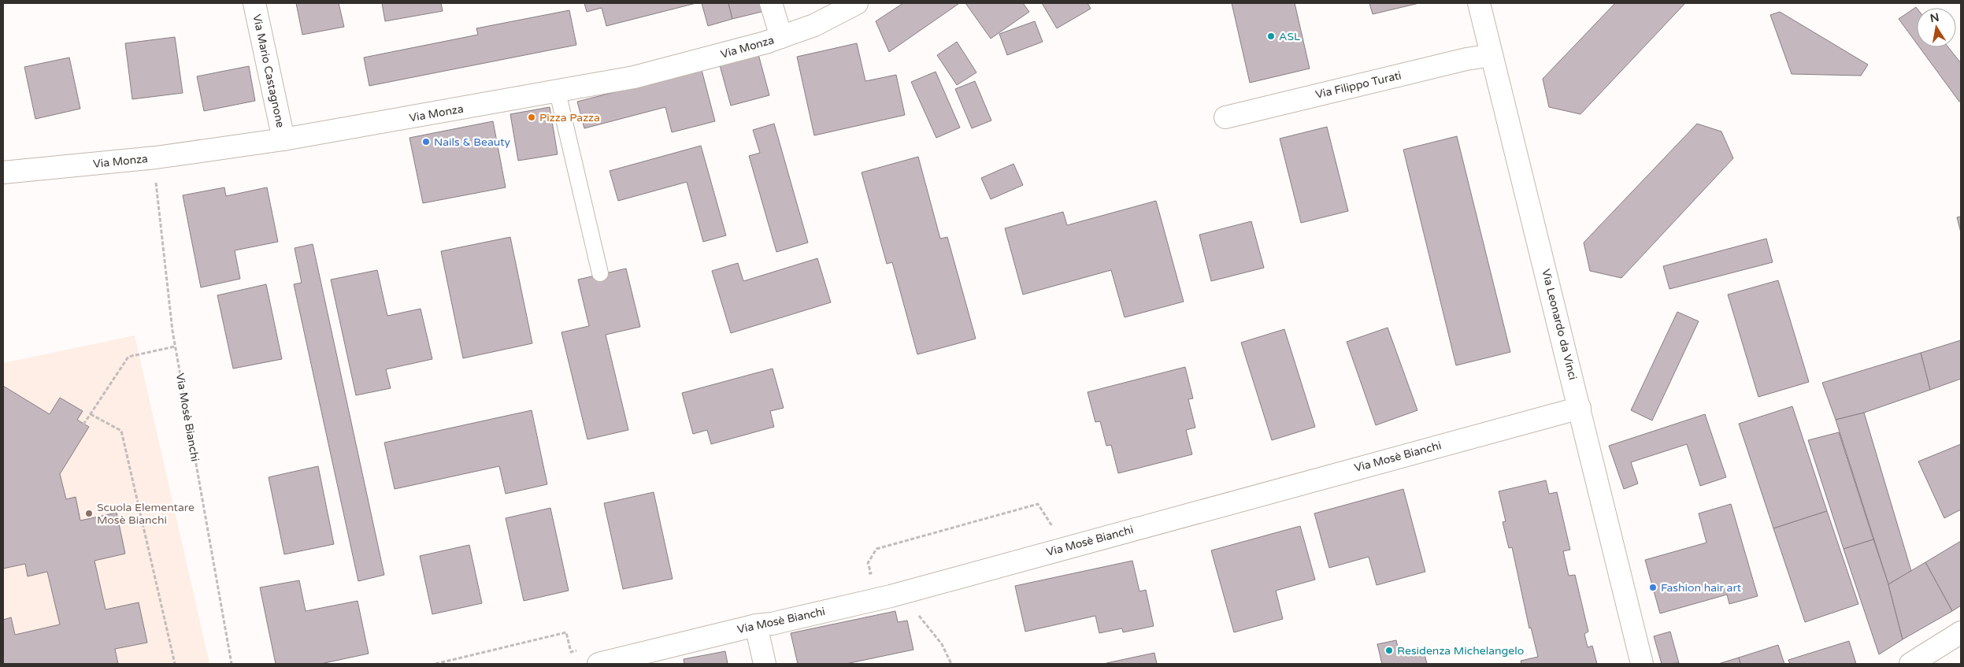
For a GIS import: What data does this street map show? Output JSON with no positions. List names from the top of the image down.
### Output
{
  "streets": {
    "street": [
      "Via Monza",
      "Via Mario Castagnone",
      "Via Filippo Turati",
      "Via Leonardo da Vinci",
      "Via Mosè Bianchi"
    ]
  },
  "crossings": [
    ["Via Monza", "Via Mario Castagnone"],
    ["Via Filippo Turati", "Via Leonardo da Vinci"],
    ["Via Leonardo da Vinci", "Via Mosè Bianchi"]
  ],
  "places": [
    "ASL",
    "Pizza Pazza",
    "Nails & Beauty",
    "Scuola Elementare Mosè Bianchi",
    "Fashion hair art",
    "Residenza Michelangelo"
  ],
  "north": "top"
}
